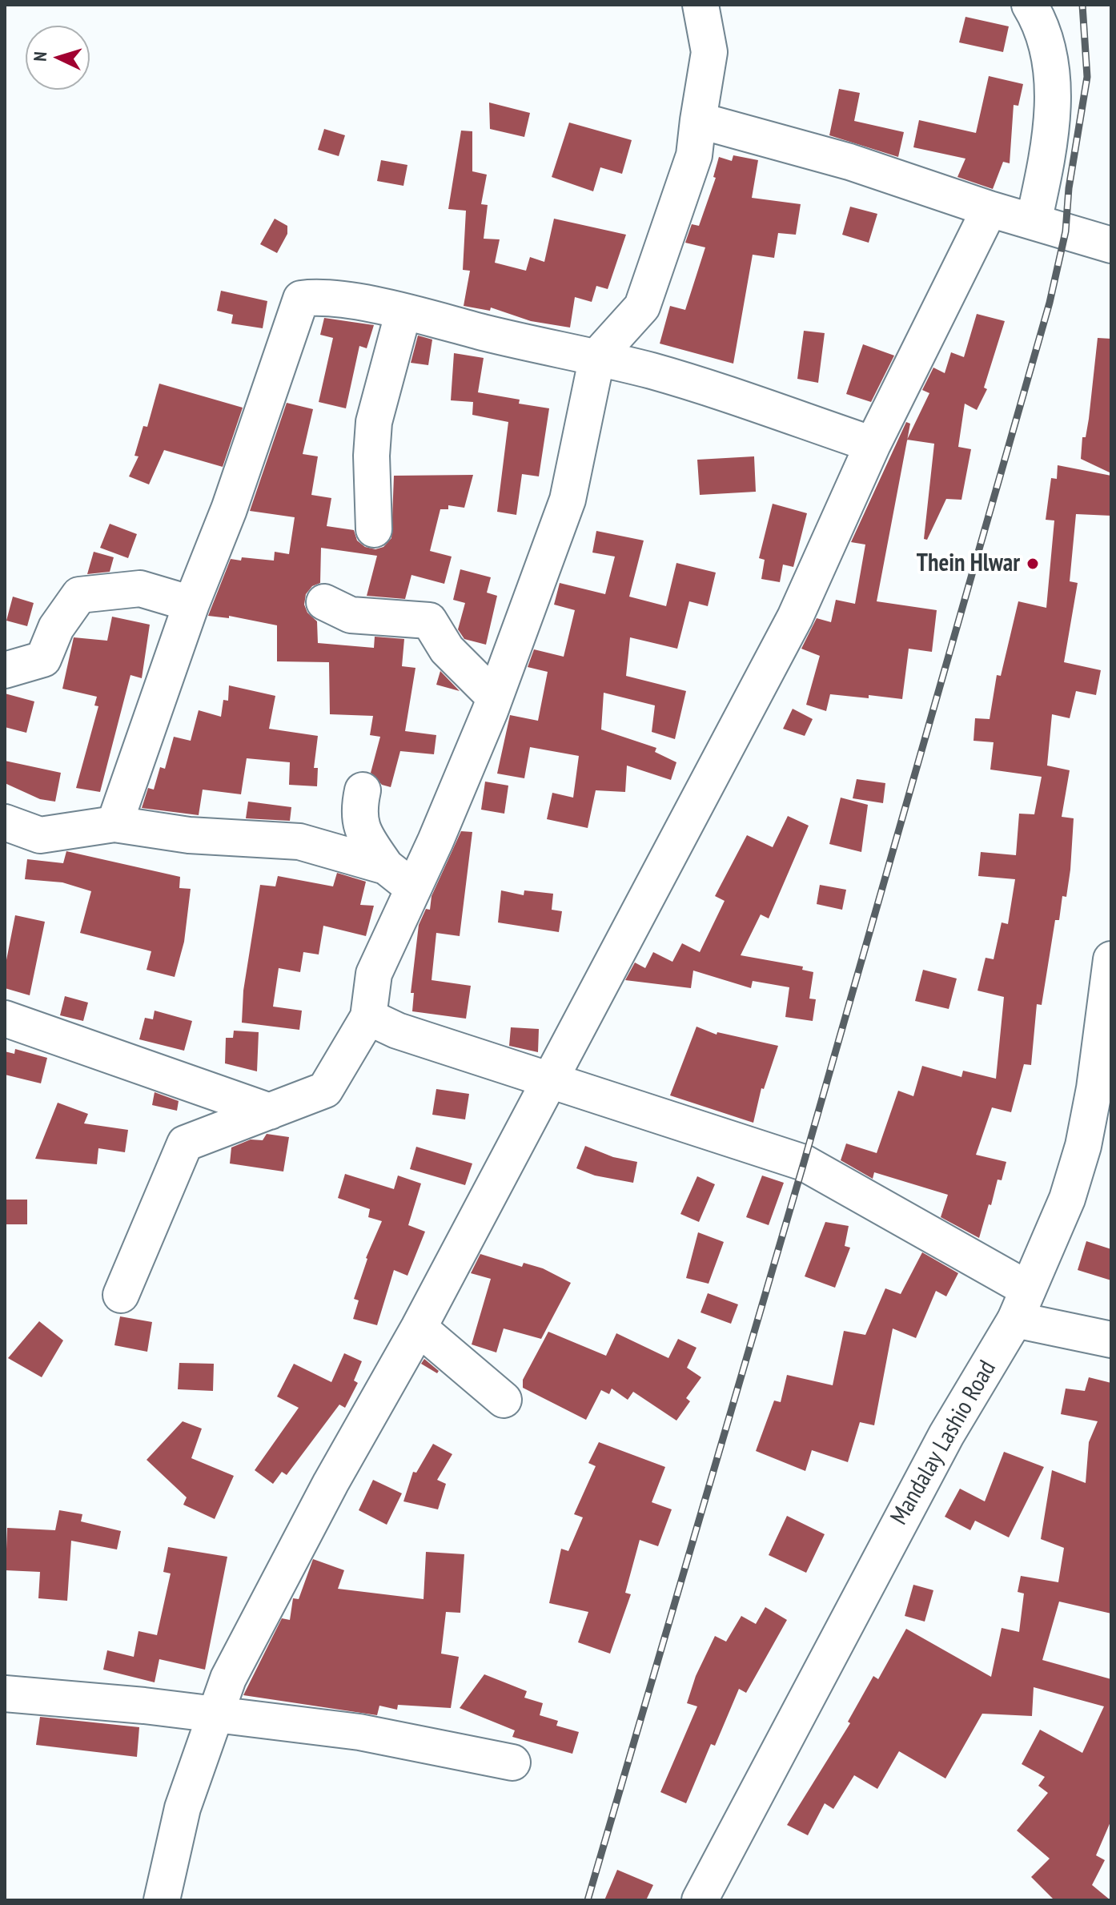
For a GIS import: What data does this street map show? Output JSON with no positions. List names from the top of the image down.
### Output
{
  "streets": {
    "main road": ["Mandalay Lashio Road"]
  },
  "places": ["Thein Hlwar"],
  "north": "left"
}
